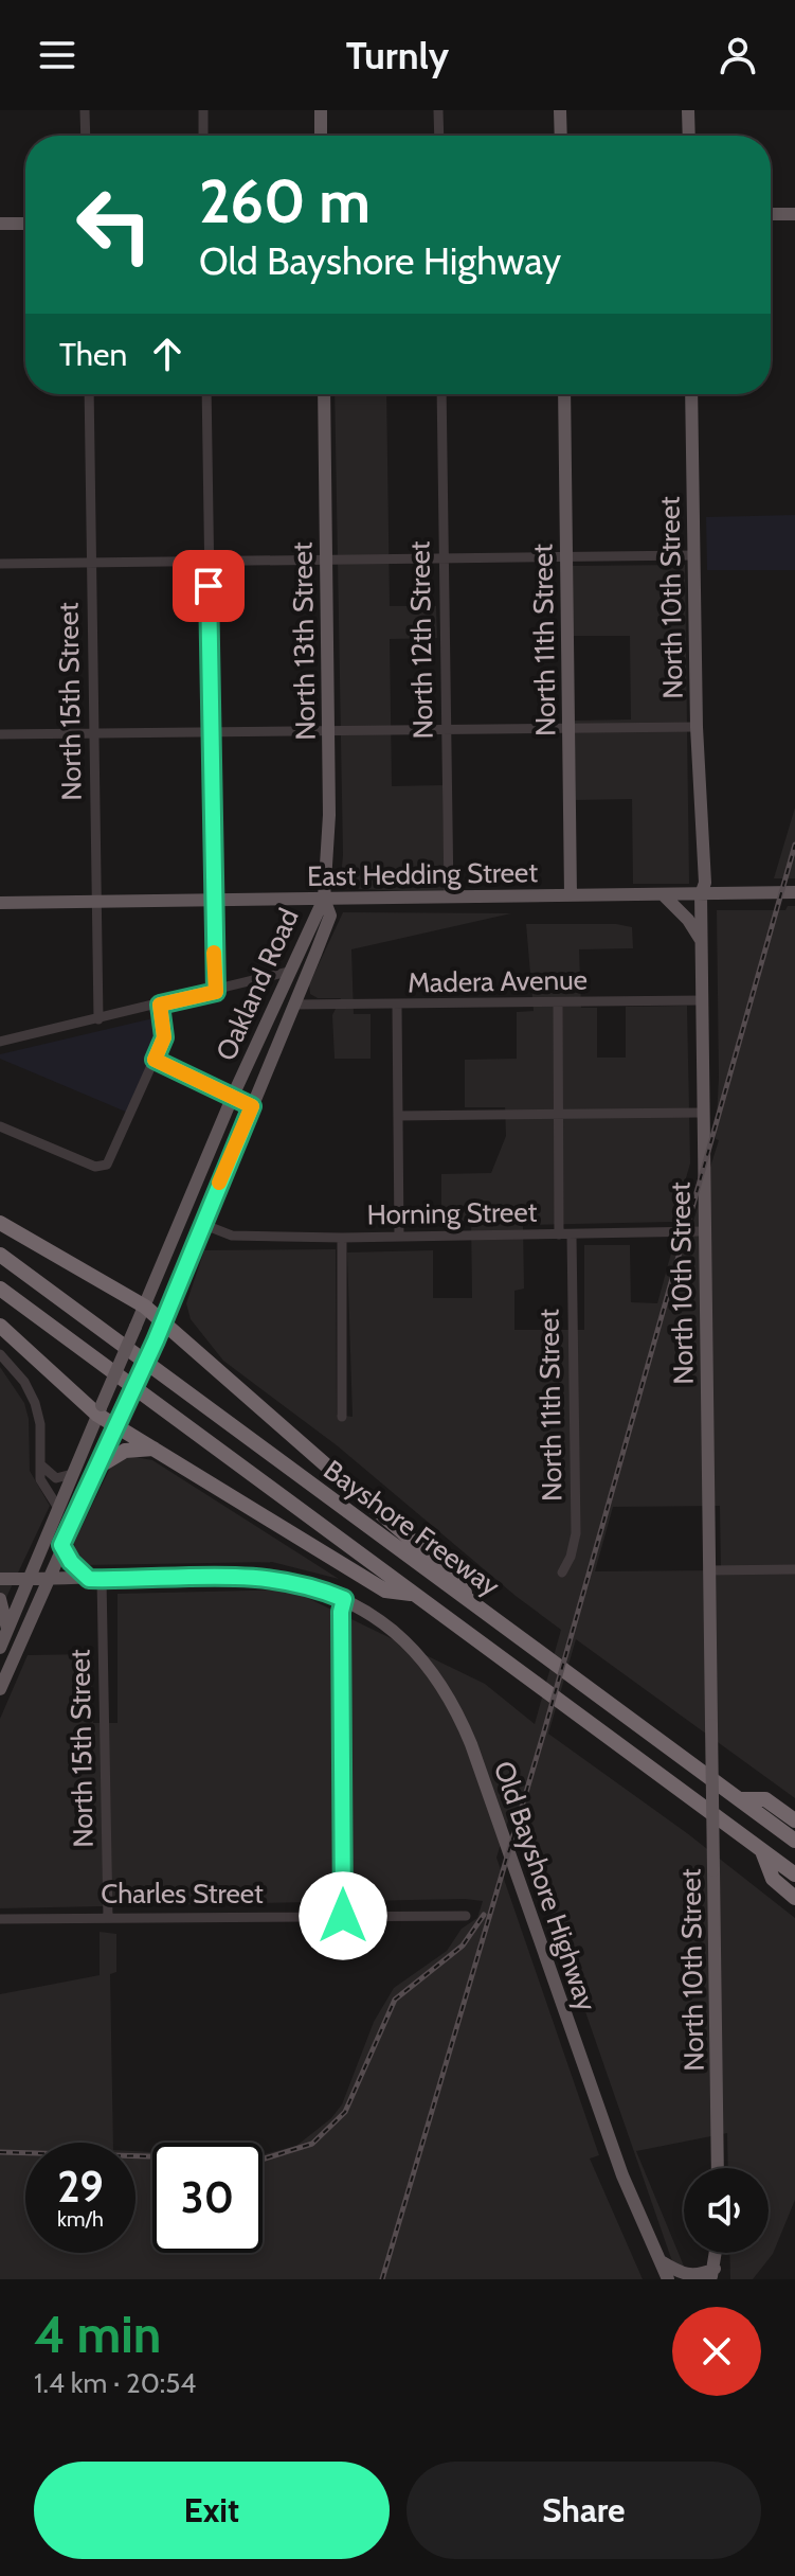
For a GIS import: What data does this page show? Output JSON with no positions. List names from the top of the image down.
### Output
{
  "streets": {
    "highway": ["Bayshore Freeway"],
    "main road": [
      "North 10th Street",
      "North 11th Street",
      "North 13th Street",
      "East Hedding Street",
      "Oakland Road",
      "Old Bayshore Highway"
    ],
    "street": [
      "North 12th Street",
      "North 15th Street",
      "Madera Avenue",
      "Horning Street",
      "Charles Street"
    ]
  },
  "crossings": [
    ["North 10th Street", "East Hedding Street"],
    ["North 10th Street", "Madera Avenue"],
    ["North 10th Street", "Horning Street"],
    ["North 12th Street", "East Hedding Street"],
    ["North 11th Street", "East Hedding Street"],
    ["North 11th Street", "Horning Street"],
    ["North 13th Street", "East Hedding Street"],
    ["North 13th Street", "Oakland Road"],
    ["North 15th Street", "East Hedding Street"],
    ["North 15th Street", "Old Bayshore Highway"],
    ["North 15th Street", "Charles Street"],
    ["East Hedding Street", "Oakland Road"],
    ["Madera Avenue", "Oakland Road"],
    ["Oakland Road", "Horning Street"],
    ["Oakland Road", "Old Bayshore Highway"]
  ],
  "page": {
    "header": "Turnly",
    "turn": ["260 m", "Old Bayshore Highway"],
    "then": "Then",
    "speed": "29 km/h",
    "limit": "30",
    "heading": ["4 min", "1.4 km · 20:54"],
    "buttons": ["Exit", "Share"]
  }
}
